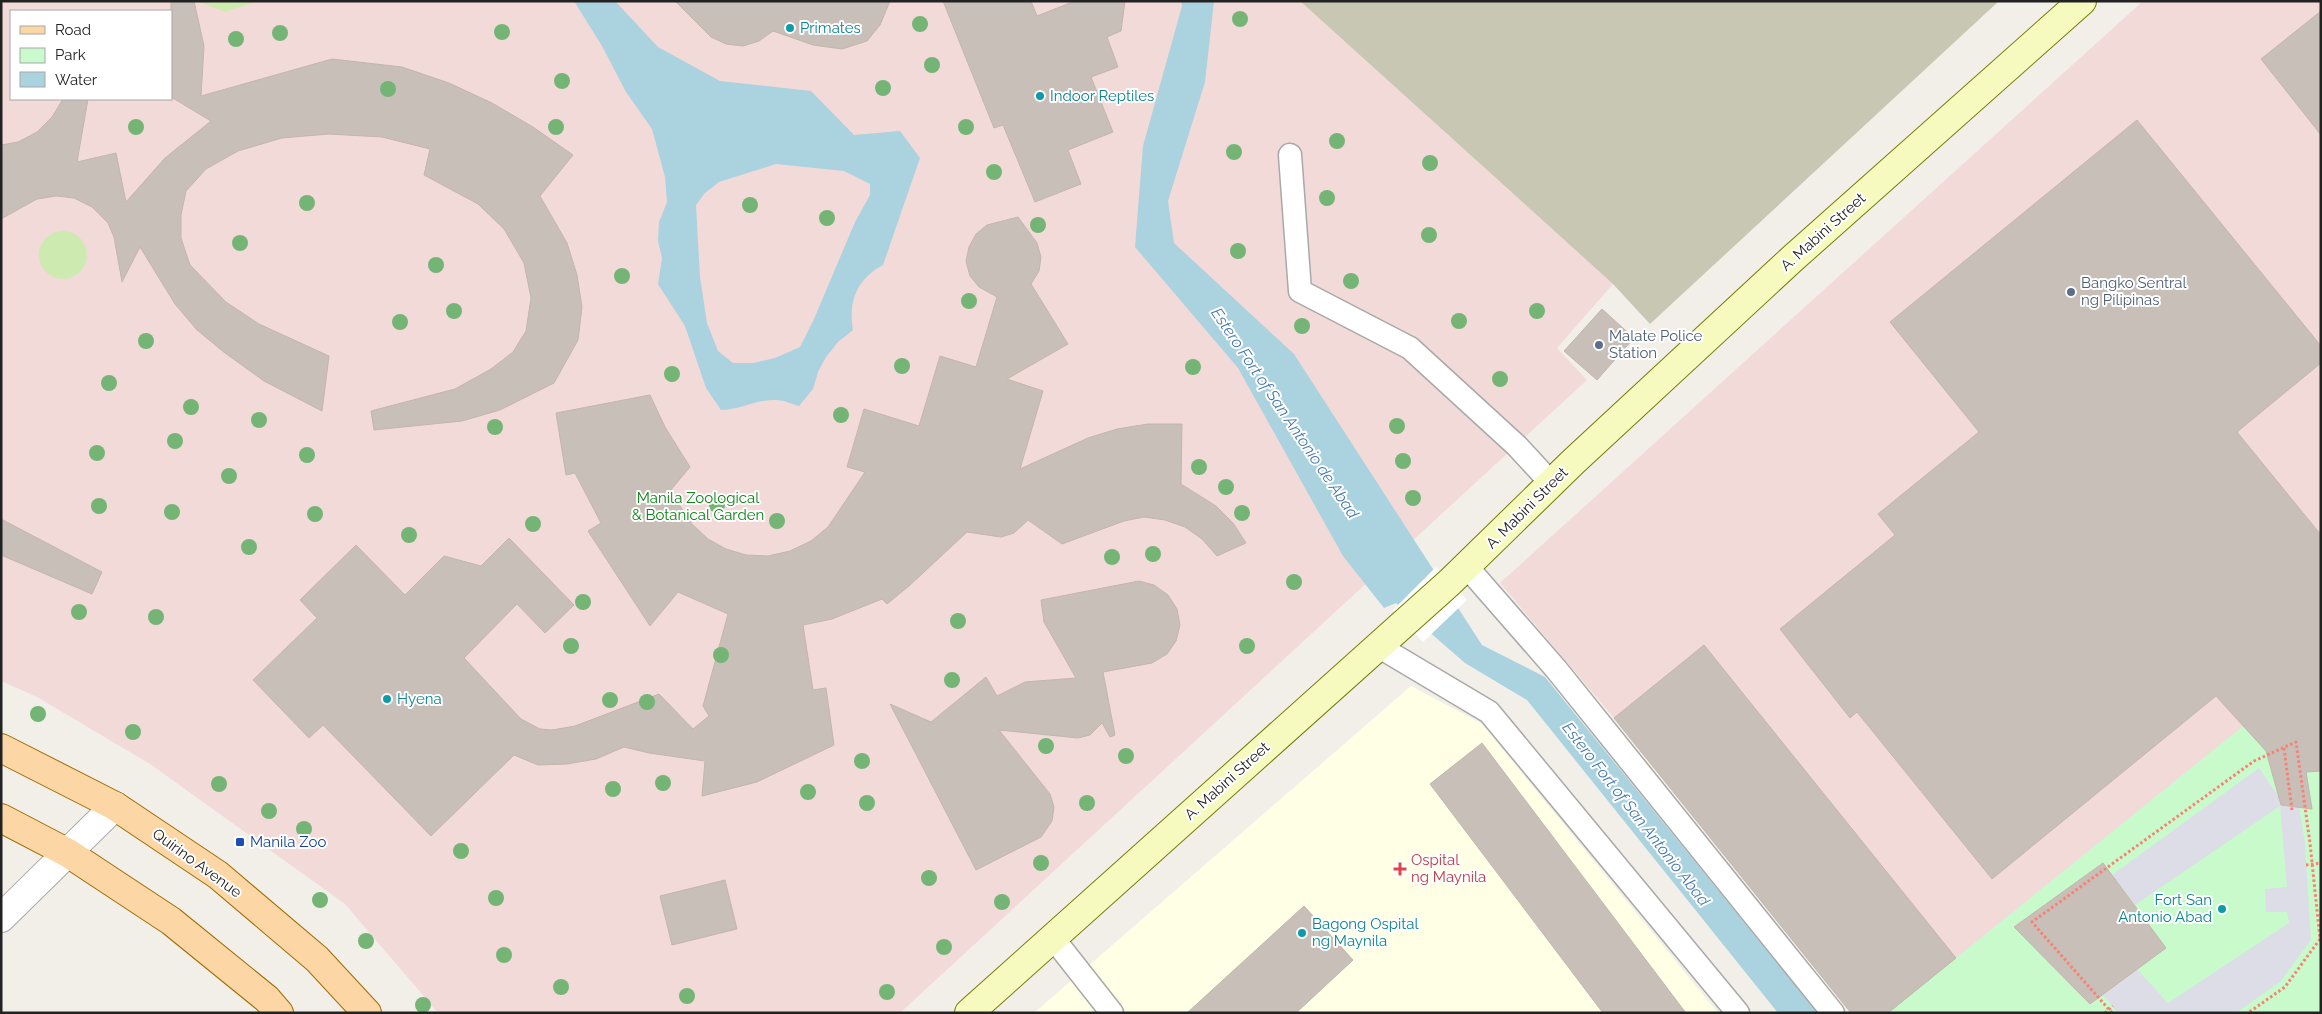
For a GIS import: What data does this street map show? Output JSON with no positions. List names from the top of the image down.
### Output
{
  "streets": {
    "main road": ["A. Mabini Street", "Quirino Avenue"]
  },
  "water": ["Estero Fort of San Antonio de Abad", "Estero Fort of San Antonio Abad"],
  "parks": ["Manila Zoological & Botanical Garden"],
  "places": {
    "other": [
      "Primates",
      "Indoor Reptiles",
      "Bangko Sentral ng Pilipinas",
      "Malate Police Station",
      "Hyena",
      "Fort San Antonio Abad",
      "Bagong Ospital ng Maynila"
    ],
    "transit": ["Manila Zoo"],
    "health": ["Ospital ng Maynila"]
  },
  "legend": ["Road", "Park", "Water"]
}
